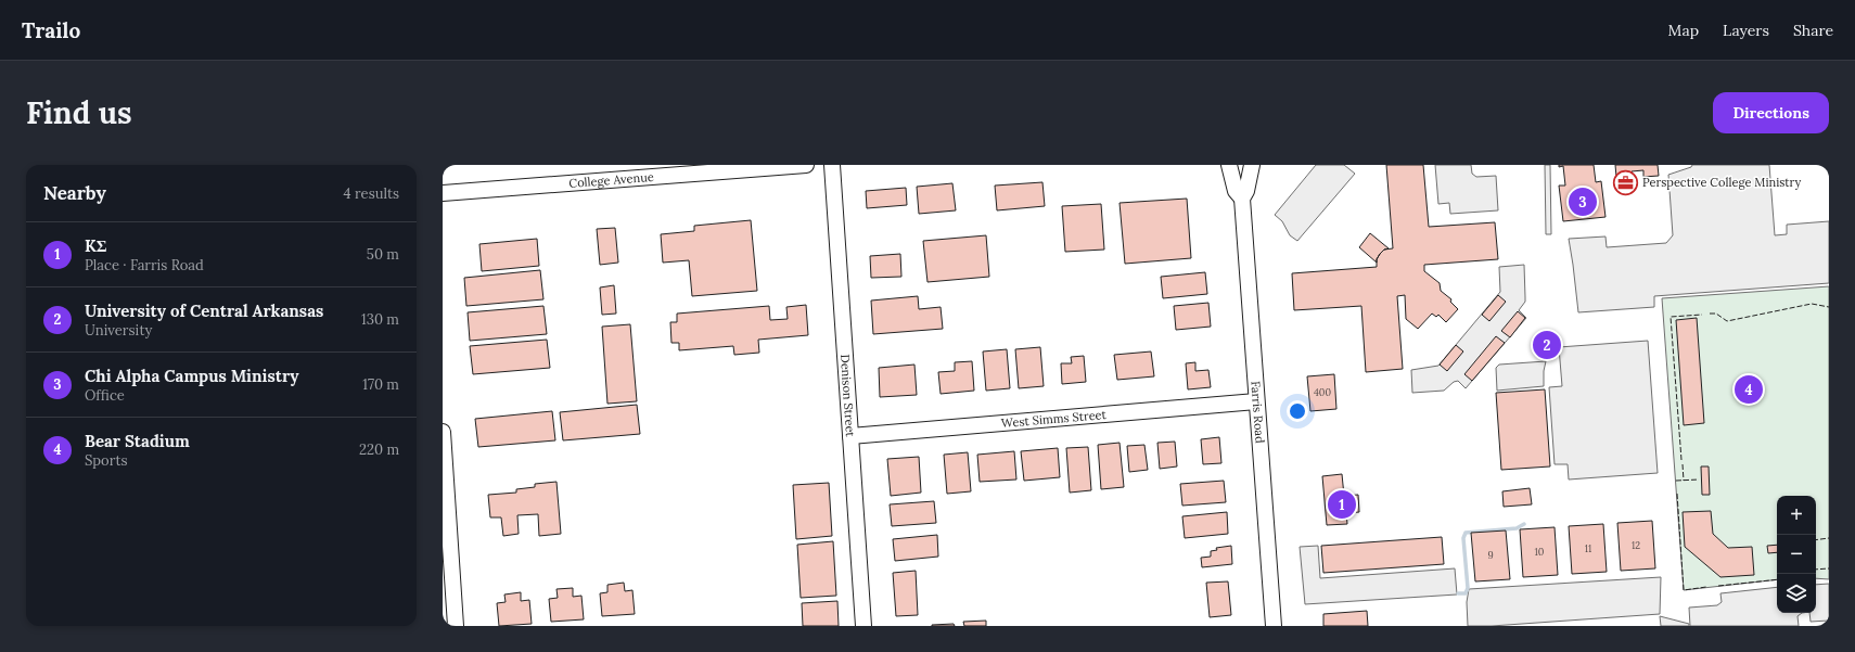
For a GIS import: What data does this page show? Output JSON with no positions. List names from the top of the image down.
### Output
{
  "streets": {
    "street": [
      "College Avenue",
      "Denison Street",
      "Farris Road",
      "West Simms Street"
    ]
  },
  "crossings": [
    ["Denison Street", "West Simms Street"],
    ["Farris Road", "West Simms Street"]
  ],
  "places": {
    "office": ["Perspective College Ministry"]
  },
  "house_numbers": [
    "400",
    "12",
    "11",
    "10",
    "9"
  ],
  "page": {
    "header": "Trailo",
    "nav": ["Map", "Layers", "Share"],
    "buttons": "Directions",
    "title": "Find us",
    "heading": ["Nearby", "4 results"],
    "pins": [
      "3",
      "2",
      "4",
      "1"
    ],
    "list": [
      {
        "mark": "1",
        "name": "KΣ",
        "note": "Place · Farris Road",
        "value": "50 m"
      },
      {
        "mark": "2",
        "name": "University of Central Arkansas",
        "note": "University",
        "value": "130 m"
      },
      {
        "mark": "3",
        "name": "Chi Alpha Campus Ministry",
        "note": "Office",
        "value": "170 m"
      },
      {
        "mark": "4",
        "name": "Bear Stadium",
        "note": "Sports",
        "value": "220 m"
      }
    ],
    "map_buttons": ["+", "−"]
  }
}
